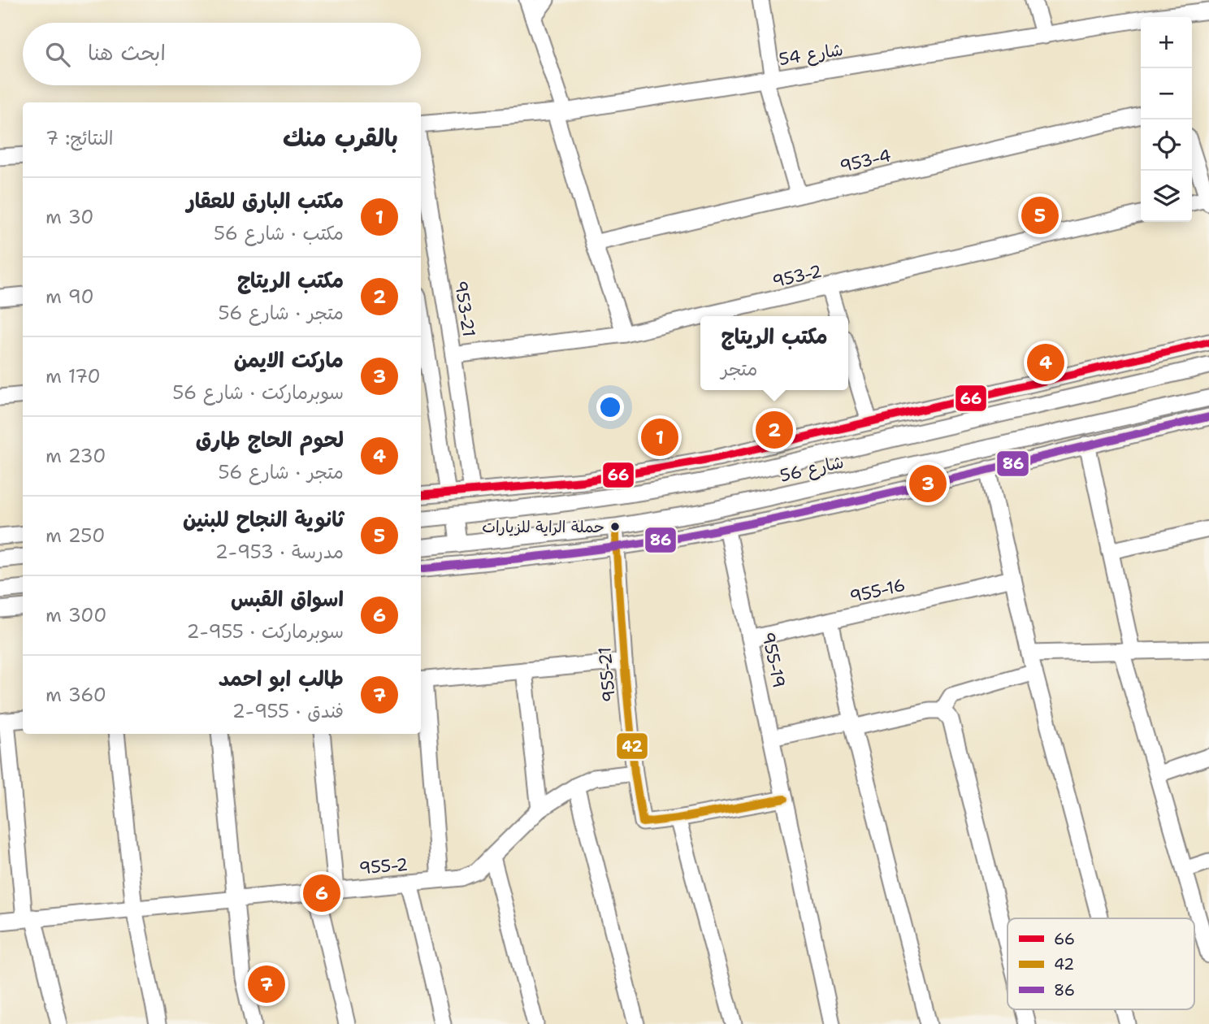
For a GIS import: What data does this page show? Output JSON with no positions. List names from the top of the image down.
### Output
{
  "streets": {
    "street": [
      "شارع 54",
      "953-4",
      "953-2",
      "953-21",
      "شارع 56",
      "955-16",
      "955-19",
      "955-21",
      "955-2"
    ]
  },
  "crossings": [
    ["953-2", "953-21"],
    ["شارع 56", "955-21"],
    ["955-16", "955-19"],
    ["955-21", "955-2"]
  ],
  "places": ["حملة الراية للزيارات"],
  "lines": ["transit line 66", "transit line 86", "transit line 42"],
  "legend": ["66", "42", "86"],
  "page": {
    "map_buttons": ["+", "−"],
    "search": "ابحث هنا",
    "heading": ["بالقرب منك", "النتائج: 7"],
    "list": [
      {
        "mark": "1",
        "name": "مكتب البارق للعقار",
        "note": "مكتب · شارع 56",
        "value": "30 m"
      },
      {
        "mark": "2",
        "name": "مكتب الريتاج",
        "note": "متجر · شارع 56",
        "value": "90 m"
      },
      {
        "mark": "3",
        "name": "ماركت الايمن",
        "note": "سوبرماركت · شارع 56",
        "value": "170 m"
      },
      {
        "mark": "4",
        "name": "لحوم الحاج طارق",
        "note": "متجر · شارع 56",
        "value": "230 m"
      },
      {
        "mark": "5",
        "name": "ثانوية النجاح للبنين",
        "note": "مدرسة · 953-2",
        "value": "250 m"
      },
      {
        "mark": "6",
        "name": "اسواق القبس",
        "note": "سوبرماركت · 955-2",
        "value": "300 m"
      },
      {
        "mark": "7",
        "name": "طالب ابو احمد",
        "note": "فندق · 955-2",
        "value": "360 m"
      }
    ],
    "pins": [
      "5",
      "4",
      "2",
      "1",
      "3",
      "6",
      "7"
    ],
    "popup": ["مكتب الريتاج", "متجر"]
  }
}
